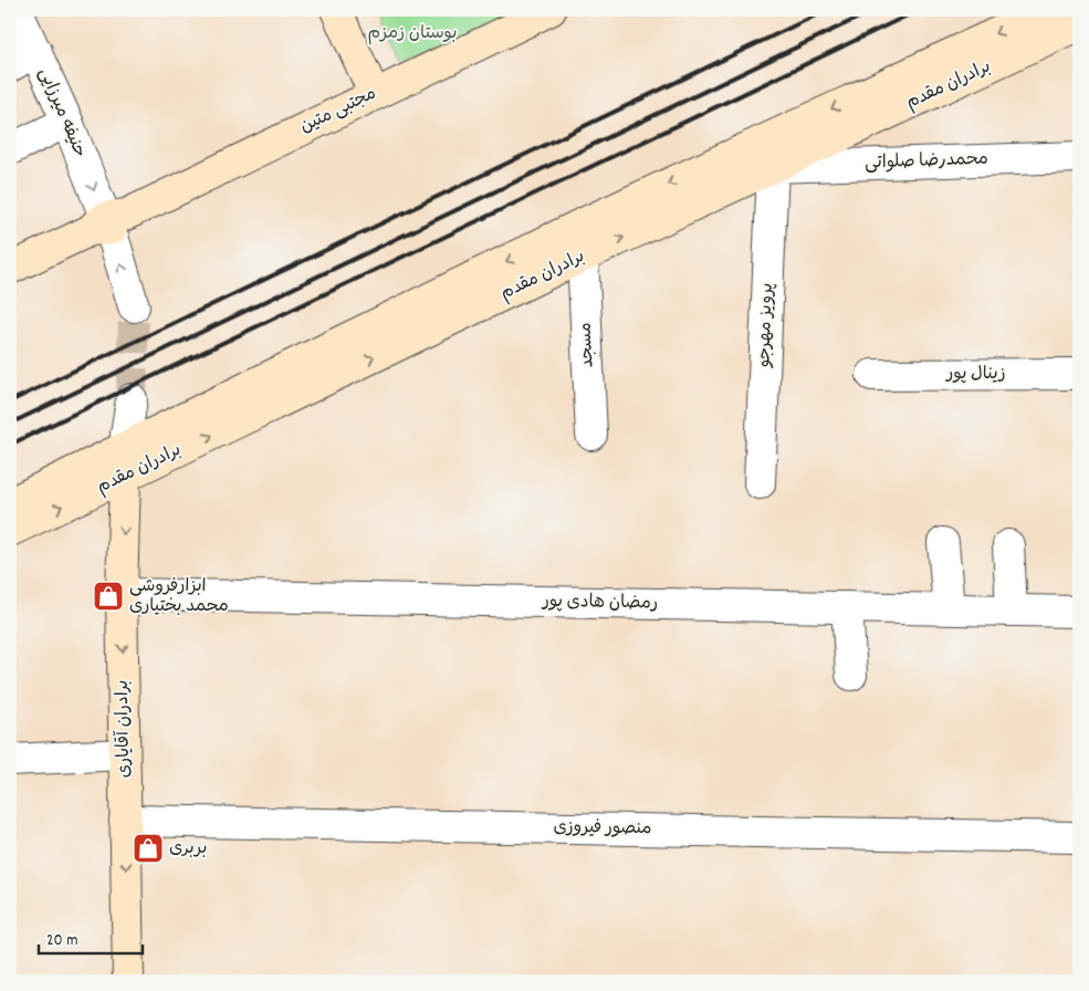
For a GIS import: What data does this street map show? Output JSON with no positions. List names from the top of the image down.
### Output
{
  "streets": {
    "main road": ["برادران مقدم", "مجتبی متین", "برادران آقایاری"],
    "street": [
      "حنیفه میرزایی",
      "محمدرضا صلواتی",
      "پرویز مهرجو",
      "مسجد",
      "زینال پور",
      "رمضان هادی پور",
      "منصور فیروزی"
    ]
  },
  "crossings": [
    ["برادران مقدم", "محمدرضا صلواتی"],
    ["برادران مقدم", "پرویز مهرجو"],
    ["برادران مقدم", "مسجد"],
    ["برادران مقدم", "برادران آقایاری"],
    ["مجتبی متین", "حنیفه میرزایی"],
    ["محمدرضا صلواتی", "پرویز مهرجو"],
    ["رمضان هادی پور", "برادران آقایاری"],
    ["برادران آقایاری", "منصور فیروزی"]
  ],
  "one_way": ["برادران آقایاری"],
  "parks": ["بوستان زمزم"],
  "places": {
    "shop": ["ابزارفروشی محمد بختیاری", "بربری"]
  },
  "scale_bar": "20 m"
}
